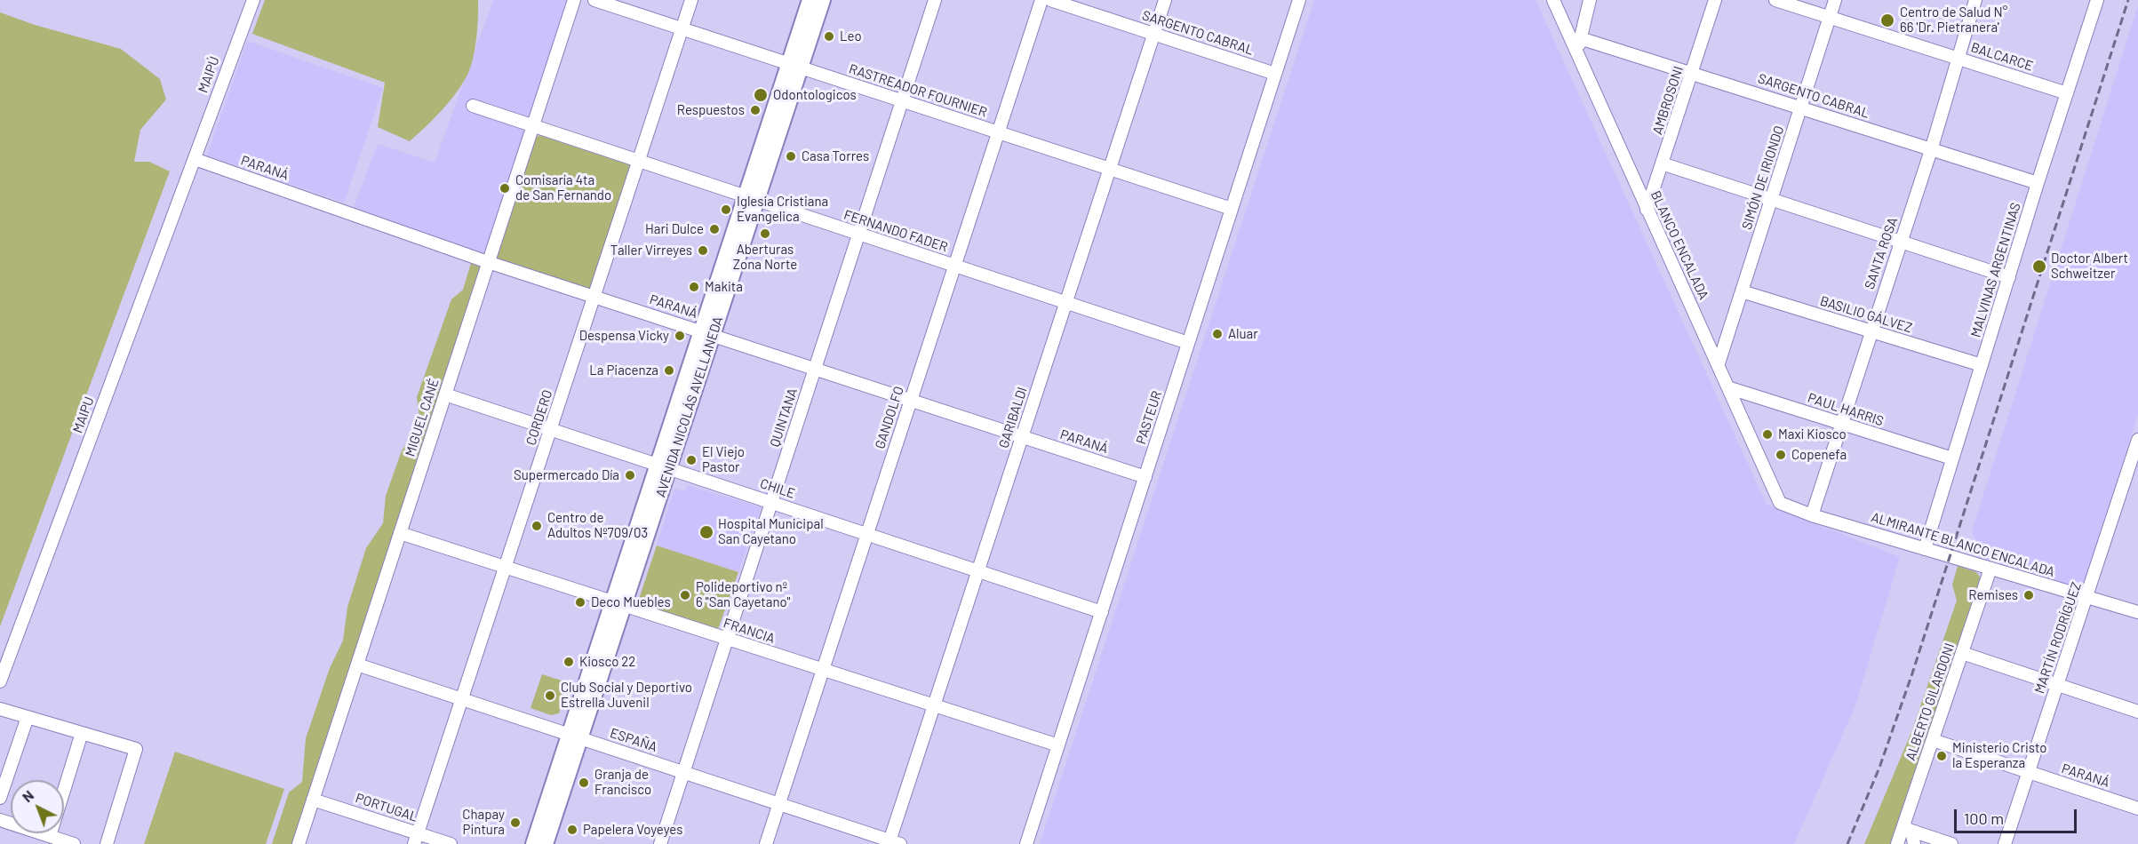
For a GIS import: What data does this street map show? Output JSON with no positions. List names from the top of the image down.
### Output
{
  "streets": {
    "main road": ["AVENIDA NICOLÁS AVELLANEDA"],
    "street": [
      "SARGENTO CABRAL",
      "BALCARCE",
      "MAIPÚ",
      "RASTREADOR FOURNIER",
      "AMBROSONI",
      "PARANÁ",
      "SIMÓN DE IRIONDO",
      "FERNANDO FADER",
      "BLANCO ENCALADA",
      "SANTA ROSA",
      "MALVINAS ARGENTINAS",
      "BASILIO GÁLVEZ",
      "PAUL HARRIS",
      "MAIPU",
      "MIGUEL CANÉ",
      "CORDERO",
      "QUINTANA",
      "GANDOLFO",
      "GARIBALDI",
      "PASTEUR",
      "CHILE",
      "ALMIRANTE BLANCO ENCALADA",
      "FRANCIA",
      "MARTÍN RODRÍGUEZ",
      "ALBERTO GILARDONI",
      "ESPAÑA",
      "PORTUGAL"
    ]
  },
  "crossings": [
    ["SARGENTO CABRAL", "AMBROSONI"],
    ["SARGENTO CABRAL", "SIMÓN DE IRIONDO"],
    ["SARGENTO CABRAL", "SANTA ROSA"],
    ["SARGENTO CABRAL", "MALVINAS ARGENTINAS"],
    ["SARGENTO CABRAL", "GARIBALDI"],
    ["SARGENTO CABRAL", "PASTEUR"],
    ["BALCARCE", "SIMÓN DE IRIONDO"],
    ["BALCARCE", "SANTA ROSA"],
    ["BALCARCE", "MALVINAS ARGENTINAS"],
    ["MAIPÚ", "PARANÁ"],
    ["MAIPÚ", "MAIPU"],
    ["RASTREADOR FOURNIER", "AVENIDA NICOLÁS AVELLANEDA"],
    ["RASTREADOR FOURNIER", "CORDERO"],
    ["RASTREADOR FOURNIER", "QUINTANA"],
    ["RASTREADOR FOURNIER", "GANDOLFO"],
    ["RASTREADOR FOURNIER", "GARIBALDI"],
    ["RASTREADOR FOURNIER", "PASTEUR"],
    ["AMBROSONI", "BLANCO ENCALADA"],
    ["PARANÁ", "AVENIDA NICOLÁS AVELLANEDA"],
    ["PARANÁ", "MAIPU"],
    ["PARANÁ", "MIGUEL CANÉ"],
    ["PARANÁ", "CORDERO"],
    ["PARANÁ", "QUINTANA"],
    ["PARANÁ", "GANDOLFO"],
    ["PARANÁ", "GARIBALDI"],
    ["PARANÁ", "PASTEUR"],
    ["PARANÁ", "MARTÍN RODRÍGUEZ"],
    ["PARANÁ", "ALBERTO GILARDONI"],
    ["SIMÓN DE IRIONDO", "BLANCO ENCALADA"],
    ["SIMÓN DE IRIONDO", "BASILIO GÁLVEZ"],
    ["FERNANDO FADER", "AVENIDA NICOLÁS AVELLANEDA"],
    ["FERNANDO FADER", "MIGUEL CANÉ"],
    ["FERNANDO FADER", "CORDERO"],
    ["FERNANDO FADER", "QUINTANA"],
    ["FERNANDO FADER", "GANDOLFO"],
    ["FERNANDO FADER", "GARIBALDI"],
    ["FERNANDO FADER", "PASTEUR"],
    ["BLANCO ENCALADA", "PAUL HARRIS"],
    ["BLANCO ENCALADA", "ALMIRANTE BLANCO ENCALADA"],
    ["SANTA ROSA", "BASILIO GÁLVEZ"],
    ["SANTA ROSA", "PAUL HARRIS"],
    ["SANTA ROSA", "ALMIRANTE BLANCO ENCALADA"],
    ["MALVINAS ARGENTINAS", "BASILIO GÁLVEZ"],
    ["MALVINAS ARGENTINAS", "PAUL HARRIS"],
    ["MALVINAS ARGENTINAS", "ALMIRANTE BLANCO ENCALADA"],
    ["AVENIDA NICOLÁS AVELLANEDA", "CHILE"],
    ["AVENIDA NICOLÁS AVELLANEDA", "FRANCIA"],
    ["AVENIDA NICOLÁS AVELLANEDA", "ESPAÑA"],
    ["MIGUEL CANÉ", "CHILE"],
    ["MIGUEL CANÉ", "FRANCIA"],
    ["MIGUEL CANÉ", "ESPAÑA"],
    ["MIGUEL CANÉ", "PORTUGAL"],
    ["CORDERO", "CHILE"],
    ["CORDERO", "FRANCIA"],
    ["CORDERO", "ESPAÑA"],
    ["CORDERO", "PORTUGAL"],
    ["QUINTANA", "CHILE"],
    ["QUINTANA", "FRANCIA"],
    ["QUINTANA", "ESPAÑA"],
    ["GANDOLFO", "CHILE"],
    ["GANDOLFO", "FRANCIA"],
    ["GANDOLFO", "ESPAÑA"],
    ["GARIBALDI", "CHILE"],
    ["GARIBALDI", "FRANCIA"],
    ["GARIBALDI", "ESPAÑA"],
    ["PASTEUR", "CHILE"],
    ["PASTEUR", "FRANCIA"],
    ["ALMIRANTE BLANCO ENCALADA", "MARTÍN RODRÍGUEZ"],
    ["ALMIRANTE BLANCO ENCALADA", "ALBERTO GILARDONI"]
  ],
  "places": [
    "Centro de Salud N° 66 'Dr. Pietranera'",
    "Leo",
    "Odontologicos",
    "Respuestos",
    "Casa Torres",
    "Comisaría 4ta de San Fernando",
    "Iglesia Cristiana Evangelica",
    "Hari Dulce",
    "Aberturas Zona Norte",
    "Taller Virreyes",
    "Doctor Albert Schweitzer",
    "Makita",
    "Aluar",
    "Despensa Vicky",
    "La Piacenza",
    "Maxi Kiosco",
    "Copenefa",
    "El Viejo Pastor",
    "Supermercado Día",
    "Centro de Adultos Nº709/03",
    "Hospital Municipal San Cayetano",
    "Polideportivo nº 6 \"San Cayetano\"",
    "Remises",
    "Deco Muebles",
    "Kiosco 22",
    "Club Social y Deportivo Estrella Juvenil",
    "Ministerio Cristo la Esperanza",
    "Granja de Francisco",
    "Chapay Pintura",
    "Papelera Voyeyes"
  ],
  "scale_bar": "100 m",
  "north": "top left"
}
